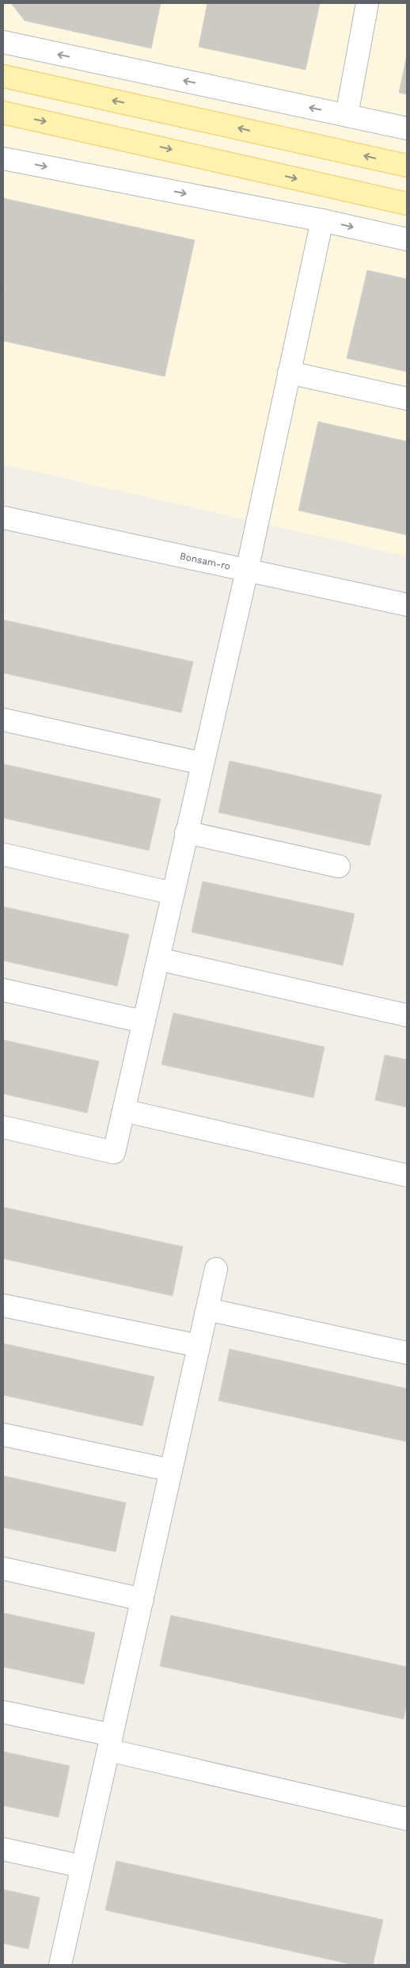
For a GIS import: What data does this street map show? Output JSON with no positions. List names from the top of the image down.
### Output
{
  "streets": {
    "street": ["Bonsam-ro"]
  }
}
